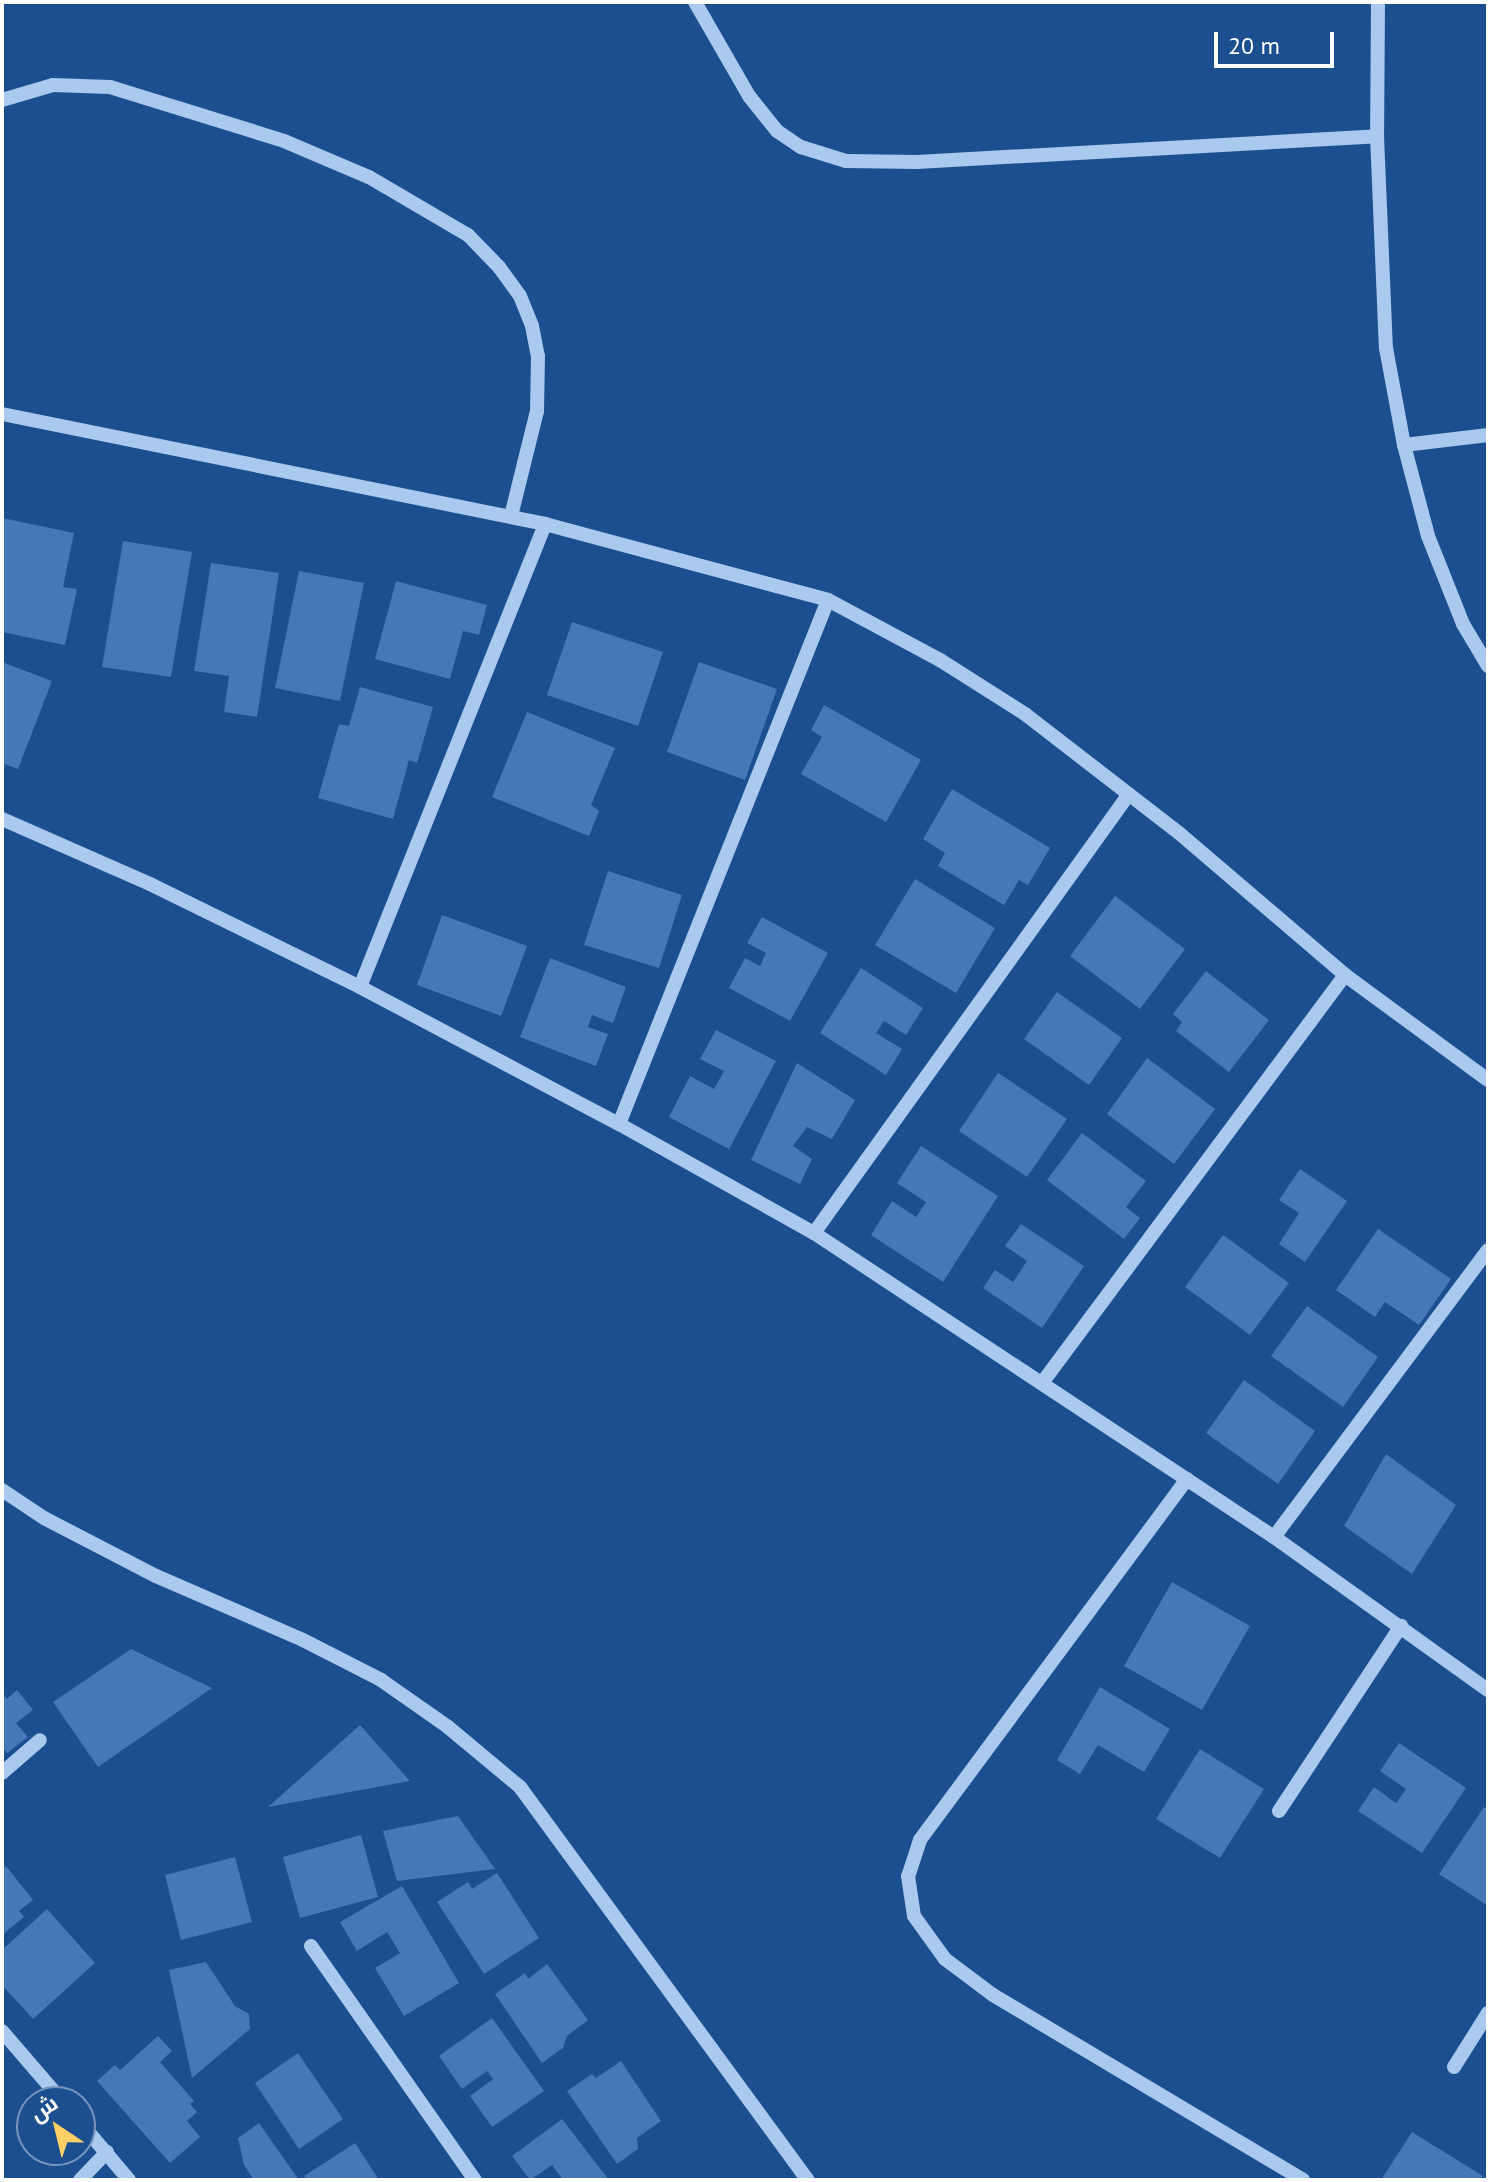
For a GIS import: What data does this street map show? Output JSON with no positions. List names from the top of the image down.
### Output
{
  "scale_bar": "20 m",
  "north": "top left"
}
